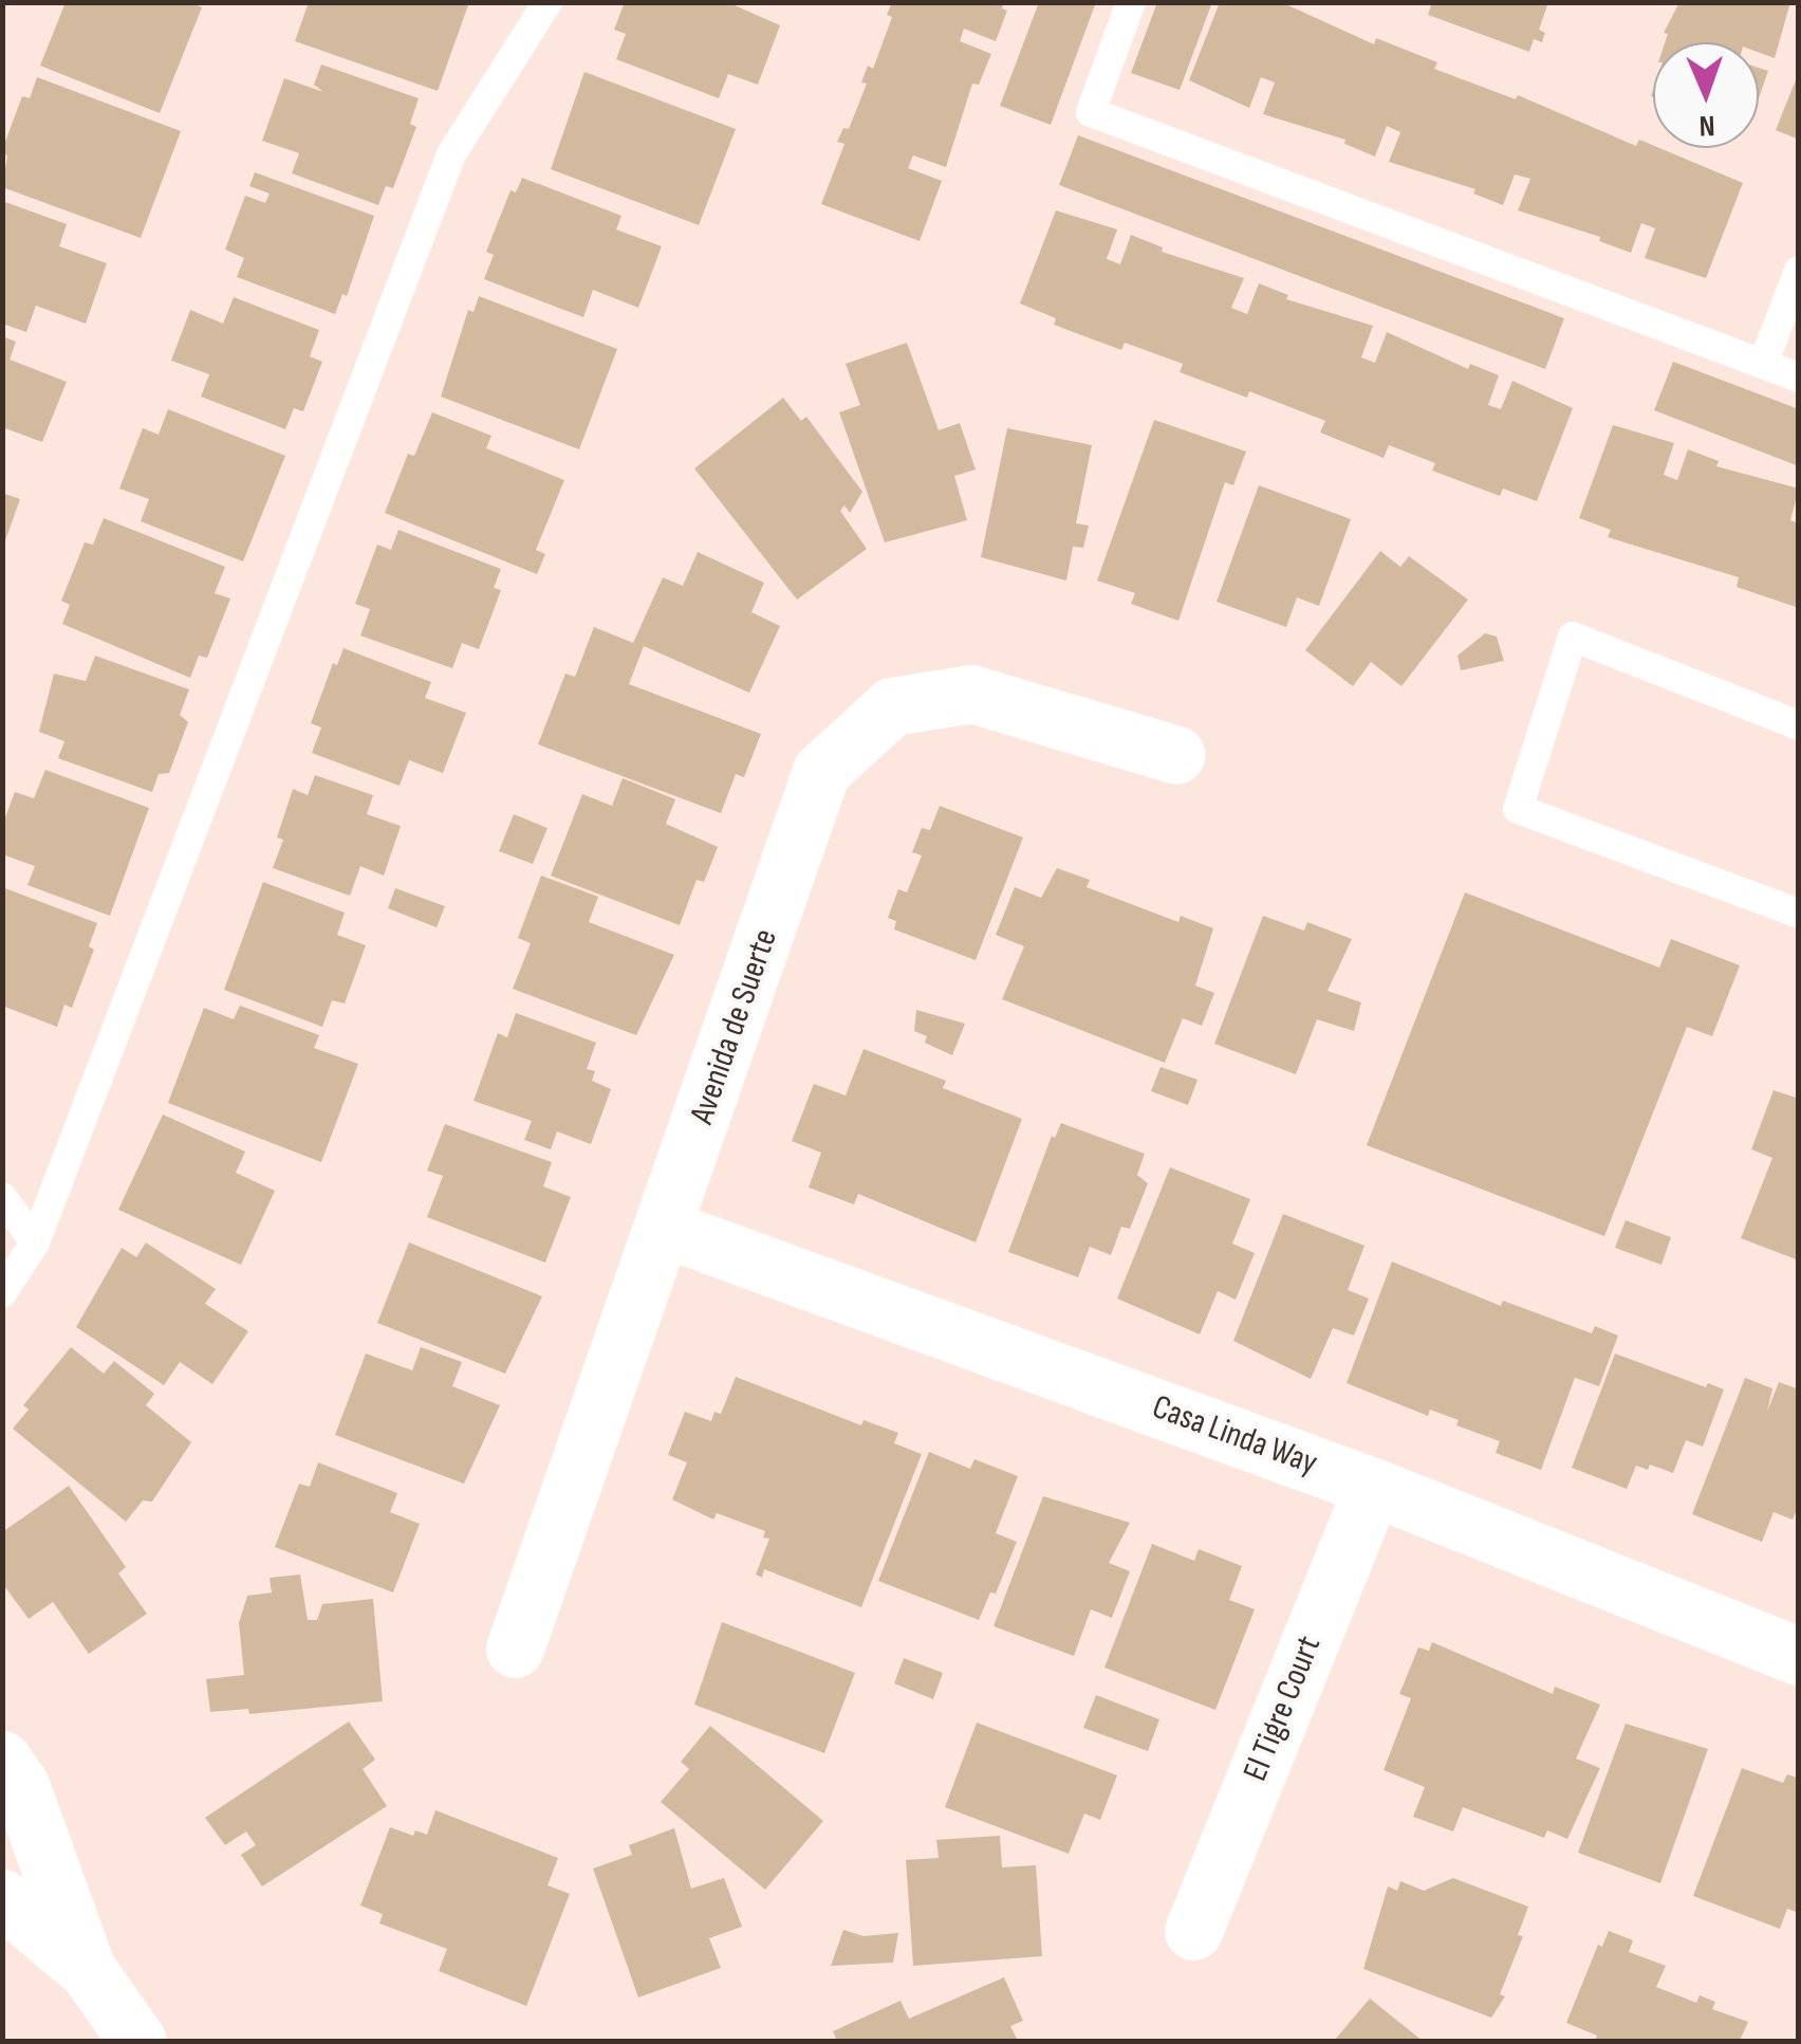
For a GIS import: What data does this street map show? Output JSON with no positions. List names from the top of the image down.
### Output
{
  "streets": {
    "street": ["Avenida de Suerte", "Casa Linda Way", "El Tigre Court"]
  },
  "crossings": [
    ["Avenida de Suerte", "Casa Linda Way"],
    ["Casa Linda Way", "El Tigre Court"]
  ],
  "north": "bottom"
}
